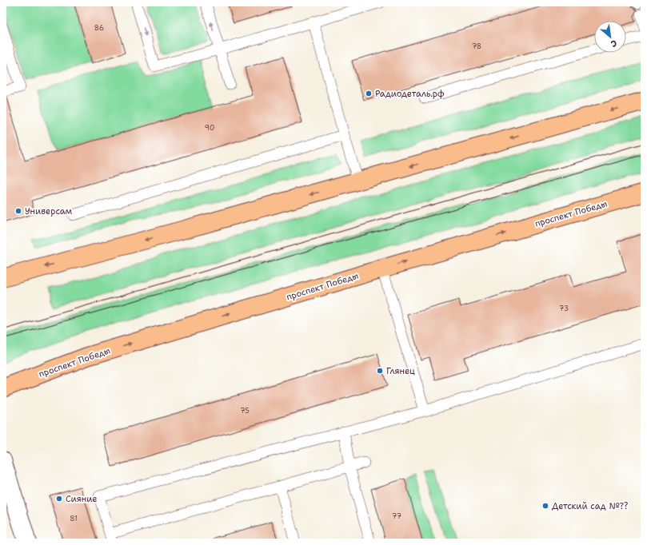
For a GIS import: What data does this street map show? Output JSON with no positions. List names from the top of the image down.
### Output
{
  "streets": {
    "main road": ["проспект Победы"]
  },
  "places": [
    "Радиодеталь.рф",
    "Универсам",
    "Глянец",
    "Сияние",
    "Детский сад №??"
  ],
  "house_numbers": [
    "86",
    "78",
    "90",
    "73",
    "75",
    "77",
    "81"
  ],
  "north": "bottom right"
}
